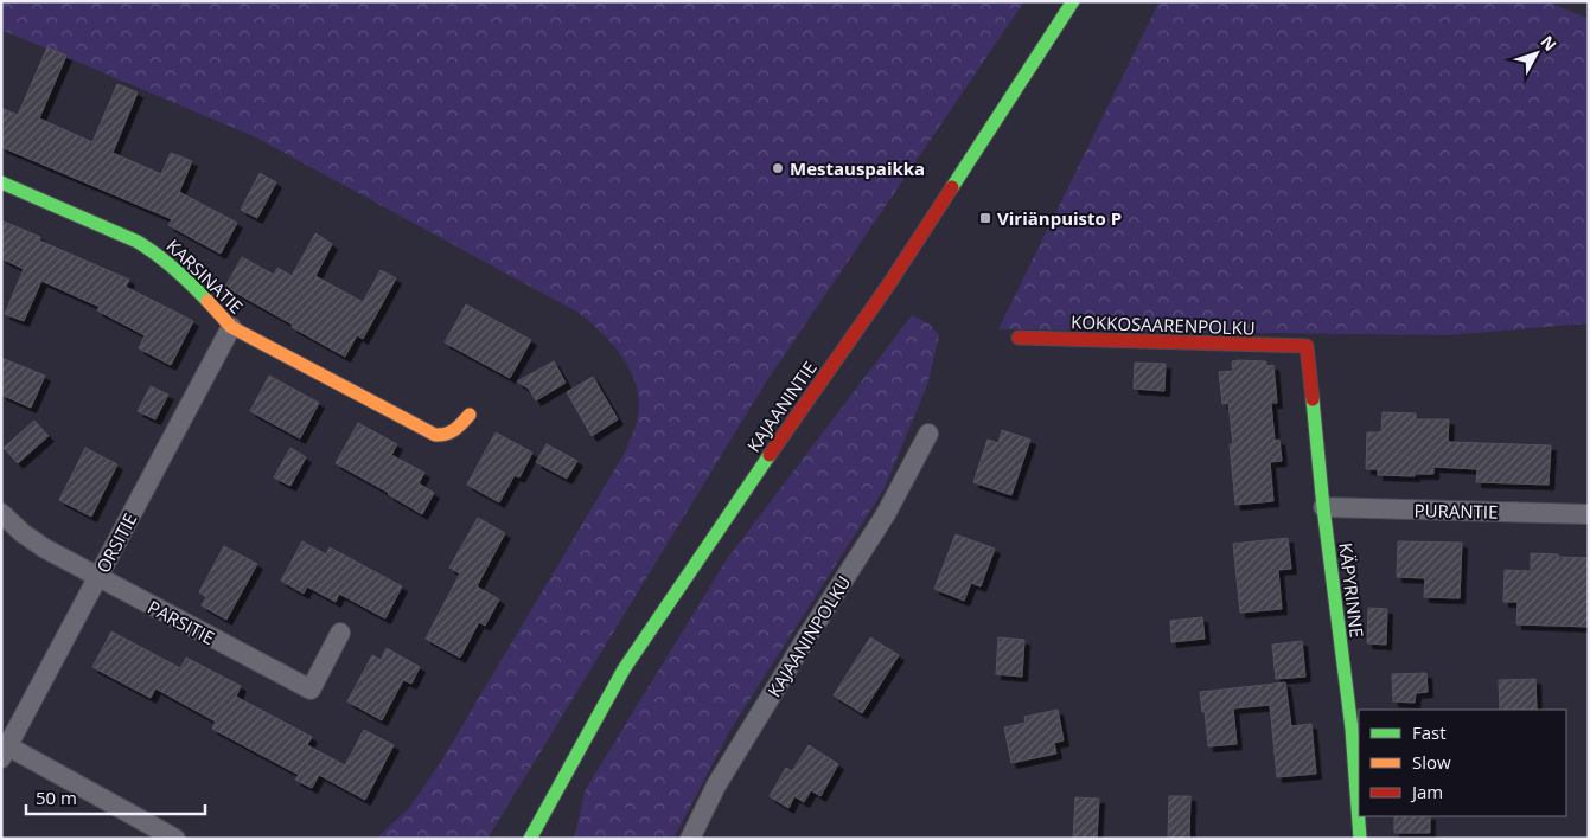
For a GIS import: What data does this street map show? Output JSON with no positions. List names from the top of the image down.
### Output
{
  "streets": {
    "street": [
      "KARSINATIE",
      "KOKKOSAARENPOLKU",
      "KAJAANINTIE",
      "PURANTIE",
      "ORSITIE",
      "KÄPYRINNE",
      "PARSITIE",
      "KAJAANINPOLKU"
    ]
  },
  "crossings": [
    ["KARSINATIE", "ORSITIE"],
    ["KOKKOSAARENPOLKU", "KÄPYRINNE"],
    ["PURANTIE", "KÄPYRINNE"],
    ["ORSITIE", "PARSITIE"]
  ],
  "places": {
    "other": ["Mestauspaikka"],
    "transit": ["Viriänpuisto P"]
  },
  "legend": ["Fast", "Slow", "Jam"],
  "scale_bar": "50 m",
  "north": "top right"
}
